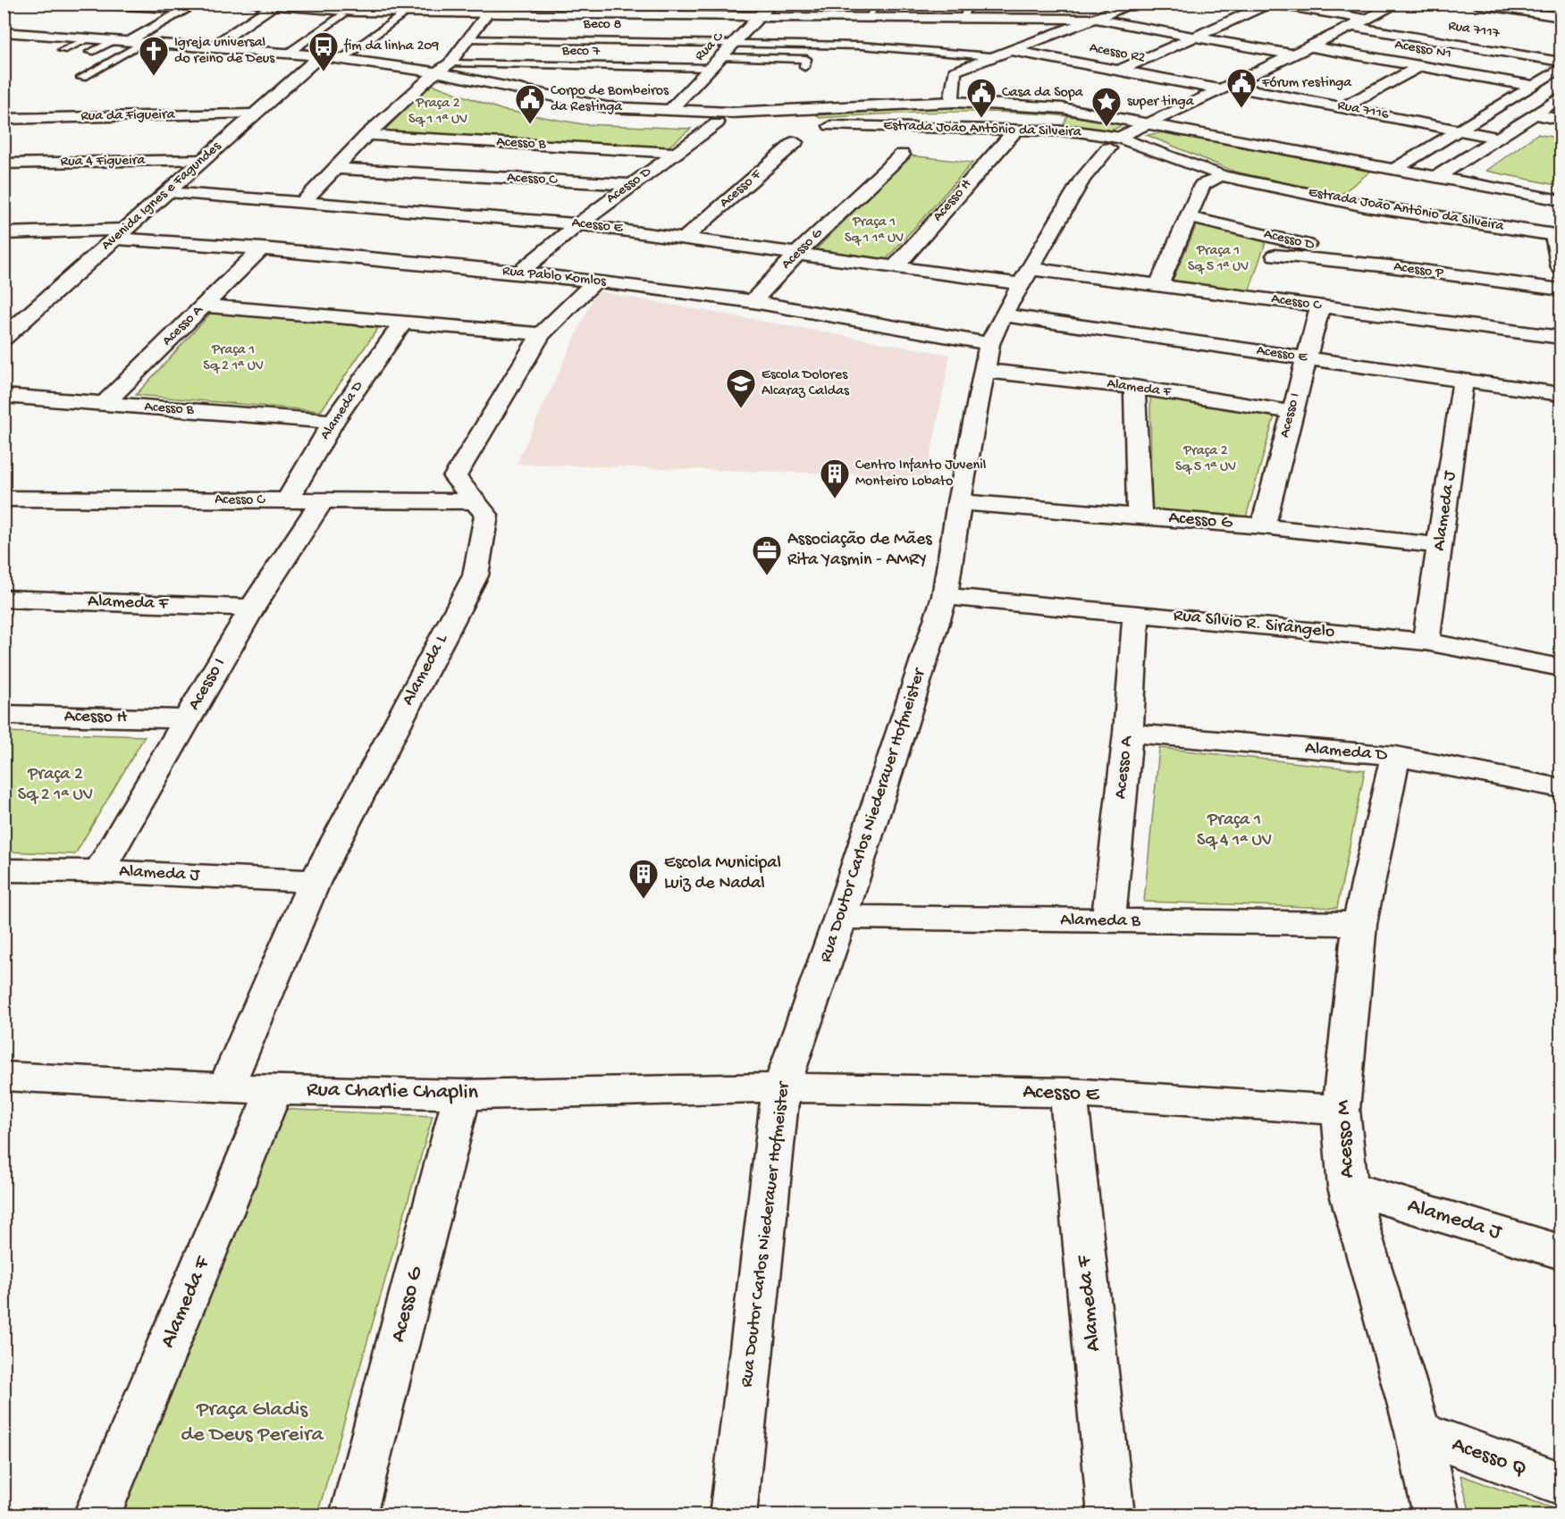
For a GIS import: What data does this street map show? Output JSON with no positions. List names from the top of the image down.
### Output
{
  "streets": {
    "street": [
      "Rua 7117",
      "Rua C",
      "Acesso N1",
      "Acesso R2",
      "Rua 7116",
      "Rua da Figueira",
      "Estrada João Antônio da Silveira",
      "Acesso B",
      "Rua 4 Figueira",
      "Acesso C",
      "Acesso D",
      "Acesso F",
      "Avenida Ignes e Fagundes",
      "Acesso H",
      "Acesso E",
      "Acesso G",
      "Acesso P",
      "Rua Pablo Komlos",
      "Acesso A",
      "Alameda F",
      "Alameda D",
      "Acesso I",
      "Alameda J",
      "Rua Sílvio R. Sirângelo",
      "Alameda L",
      "Rua Doutor Carlos Niederauer Hofmeister",
      "Alameda B",
      "Rua Charlie Chaplin",
      "Acesso M",
      "Acesso Q"
    ],
    "lane": ["Beco 8", "Beco 7"]
  },
  "crossings": [
    ["Beco 8", "Rua C"],
    ["Rua C", "Beco 7"],
    ["Rua C", "Estrada João Antônio da Silveira"],
    ["Acesso R2", "Rua 7116"],
    ["Rua da Figueira", "Avenida Ignes e Fagundes"],
    ["Estrada João Antônio da Silveira", "Avenida Ignes e Fagundes"],
    ["Estrada João Antônio da Silveira", "Acesso H"],
    ["Estrada João Antônio da Silveira", "Rua Doutor Carlos Niederauer Hofmeister"],
    ["Acesso B", "Acesso D"],
    ["Acesso B", "Acesso A"],
    ["Acesso B", "Alameda D"],
    ["Rua 4 Figueira", "Avenida Ignes e Fagundes"],
    ["Acesso C", "Acesso D"],
    ["Acesso C", "Acesso E"],
    ["Acesso C", "Acesso P"],
    ["Acesso C", "Alameda D"],
    ["Acesso C", "Acesso I"],
    ["Acesso C", "Alameda L"],
    ["Acesso C", "Rua Doutor Carlos Niederauer Hofmeister"],
    ["Acesso D", "Acesso E"],
    ["Acesso D", "Acesso P"],
    ["Acesso D", "Rua Pablo Komlos"],
    ["Acesso F", "Acesso E"],
    ["Avenida Ignes e Fagundes", "Acesso E"],
    ["Avenida Ignes e Fagundes", "Rua Pablo Komlos"],
    ["Acesso H", "Acesso E"],
    ["Acesso H", "Acesso I"],
    ["Acesso E", "Acesso G"],
    ["Acesso E", "Rua Pablo Komlos"],
    ["Acesso E", "Alameda F"],
    ["Acesso E", "Acesso I"],
    ["Acesso E", "Alameda J"],
    ["Acesso E", "Rua Doutor Carlos Niederauer Hofmeister"],
    ["Acesso E", "Rua Charlie Chaplin"],
    ["Acesso E", "Acesso M"],
    ["Acesso G", "Rua Pablo Komlos"],
    ["Acesso G", "Acesso I"],
    ["Acesso G", "Alameda J"],
    ["Acesso G", "Rua Doutor Carlos Niederauer Hofmeister"],
    ["Acesso G", "Rua Charlie Chaplin"],
    ["Rua Pablo Komlos", "Acesso A"],
    ["Rua Pablo Komlos", "Alameda F"],
    ["Rua Pablo Komlos", "Alameda L"],
    ["Rua Pablo Komlos", "Rua Doutor Carlos Niederauer Hofmeister"],
    ["Acesso A", "Alameda D"],
    ["Acesso A", "Rua Sílvio R. Sirângelo"],
    ["Acesso A", "Alameda B"],
    ["Alameda F", "Acesso I"],
    ["Alameda F", "Rua Doutor Carlos Niederauer Hofmeister"],
    ["Alameda F", "Rua Charlie Chaplin"],
    ["Alameda D", "Acesso M"],
    ["Acesso I", "Alameda J"],
    ["Alameda J", "Rua Sílvio R. Sirângelo"],
    ["Alameda J", "Alameda L"],
    ["Alameda J", "Acesso M"],
    ["Rua Sílvio R. Sirângelo", "Rua Doutor Carlos Niederauer Hofmeister"],
    ["Alameda L", "Rua Charlie Chaplin"],
    ["Rua Doutor Carlos Niederauer Hofmeister", "Alameda B"],
    ["Rua Doutor Carlos Niederauer Hofmeister", "Rua Charlie Chaplin"],
    ["Alameda B", "Acesso M"],
    ["Acesso M", "Acesso Q"]
  ],
  "parks": [
    "Praça 2 Sq 1 1ª UV",
    "Praça 1 Sq 1 1ª UV",
    "Praça 1 Sq 5 1ª UV",
    "Praça 1 Sq 2 1ª UV",
    "Praça 2 Sq 5 1ª UV",
    "Praça 2 Sq 2 1ª UV",
    "Praça 1 Sq 4 1ª UV",
    "Praça Gladis de Deus Pereira"
  ],
  "places": {
    "bus stop": ["fim da linha 209"],
    "church": ["Igreja universal do reino de Deus"],
    "public building": ["Fórum restinga", "Casa da Sopa", "Corpo de Bombeiros da Restinga"],
    "place": ["super tinga"],
    "school or university": ["Escola Dolores Alcaraz Caldas"],
    "building": ["Centro Infanto Juvenil Monteiro Lobato", "Escola Municipal Luiz de Nadal"],
    "office": ["Associação de Mães Rita Yasmin - AMRY"]
  }
}
